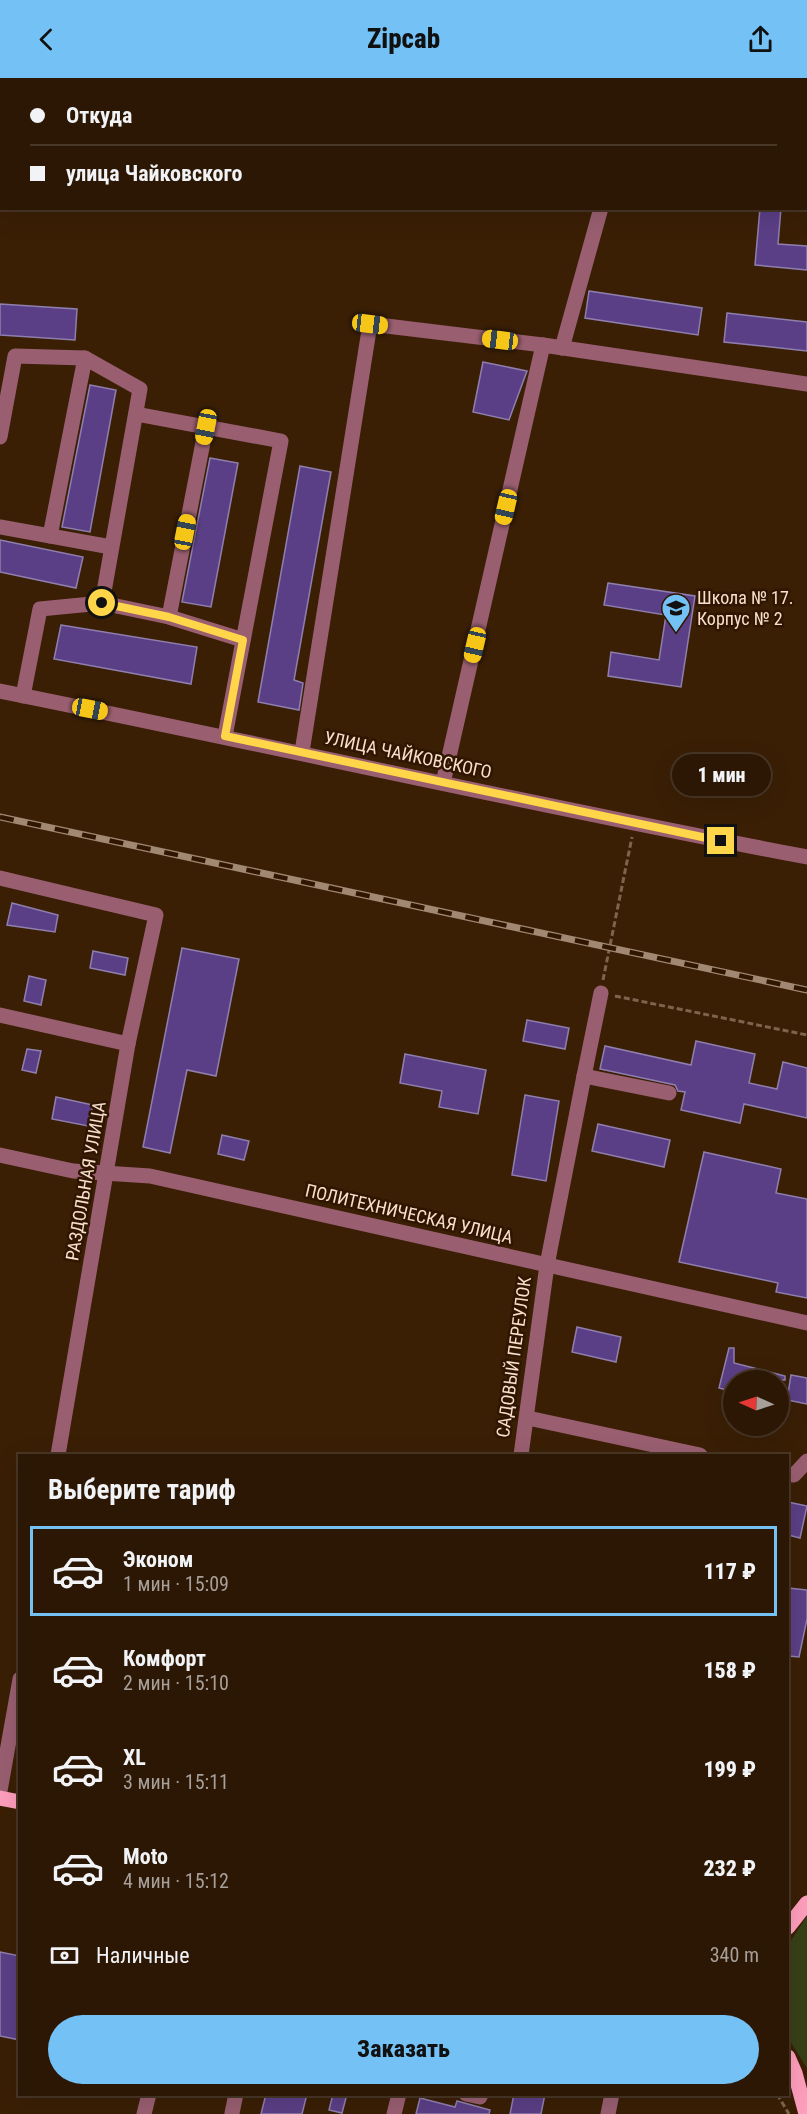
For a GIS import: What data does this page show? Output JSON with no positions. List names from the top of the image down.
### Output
{
  "streets": {
    "street": [
      "УЛИЦА ЧАЙКОВСКОГО",
      "РАЗДОЛЬНАЯ УЛИЦА",
      "ПОЛИТЕХНИЧЕСКАЯ УЛИЦА",
      "САДОВЫЙ ПЕРЕУЛОК"
    ]
  },
  "crossings": [
    ["РАЗДОЛЬНАЯ УЛИЦА", "ПОЛИТЕХНИЧЕСКАЯ УЛИЦА"],
    ["ПОЛИТЕХНИЧЕСКАЯ УЛИЦА", "САДОВЫЙ ПЕРЕУЛОК"]
  ],
  "places": {
    "school or university": ["Школа № 17. Корпус № 2"]
  },
  "north": "left",
  "page": {
    "header": "Zipcab",
    "banner": ["Откуда", "улица Чайковского"],
    "bubble": "1 мин",
    "heading": "Выберите тариф",
    "list": [
      {
        "name": "Эконом",
        "note": "1 мин · 15:09",
        "value": "117 ₽"
      },
      {
        "name": "Комфорт",
        "note": "2 мин · 15:10",
        "value": "158 ₽"
      },
      {
        "name": "XL",
        "note": "3 мин · 15:11",
        "value": "199 ₽"
      },
      {
        "name": "Moto",
        "note": "4 мин · 15:12",
        "value": "232 ₽"
      }
    ],
    "pay": ["Наличные", "340 m"],
    "buttons": "Заказать"
  }
}
